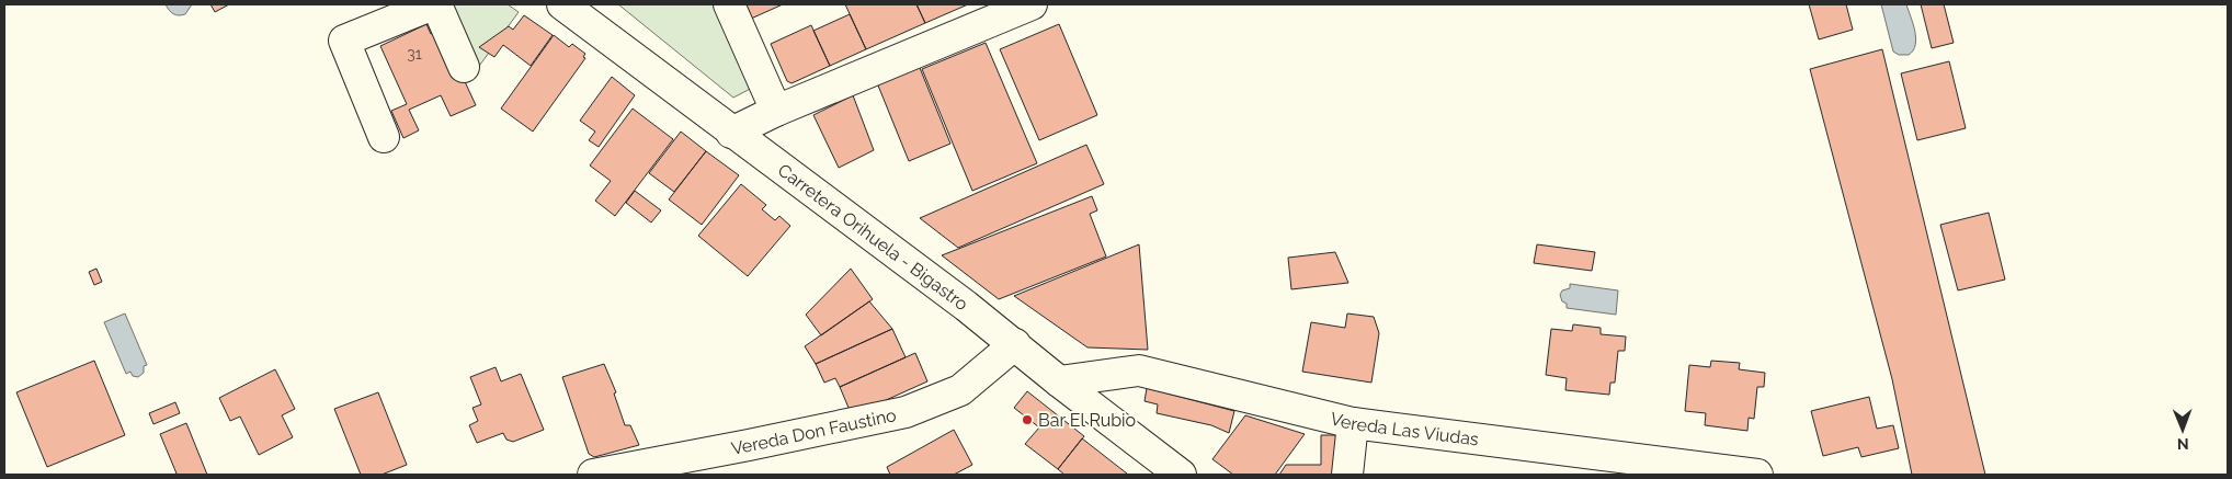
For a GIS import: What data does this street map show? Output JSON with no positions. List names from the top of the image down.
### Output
{
  "streets": {
    "street": ["Carretera Orihuela - Bigastro", "Vereda Las Viudas", "Vereda Don Faustino"]
  },
  "crossings": [
    ["Carretera Orihuela - Bigastro", "Vereda Las Viudas"],
    ["Carretera Orihuela - Bigastro", "Vereda Don Faustino"]
  ],
  "places": ["Bar El Rubio"],
  "house_numbers": ["31"],
  "north": "bottom"
}
